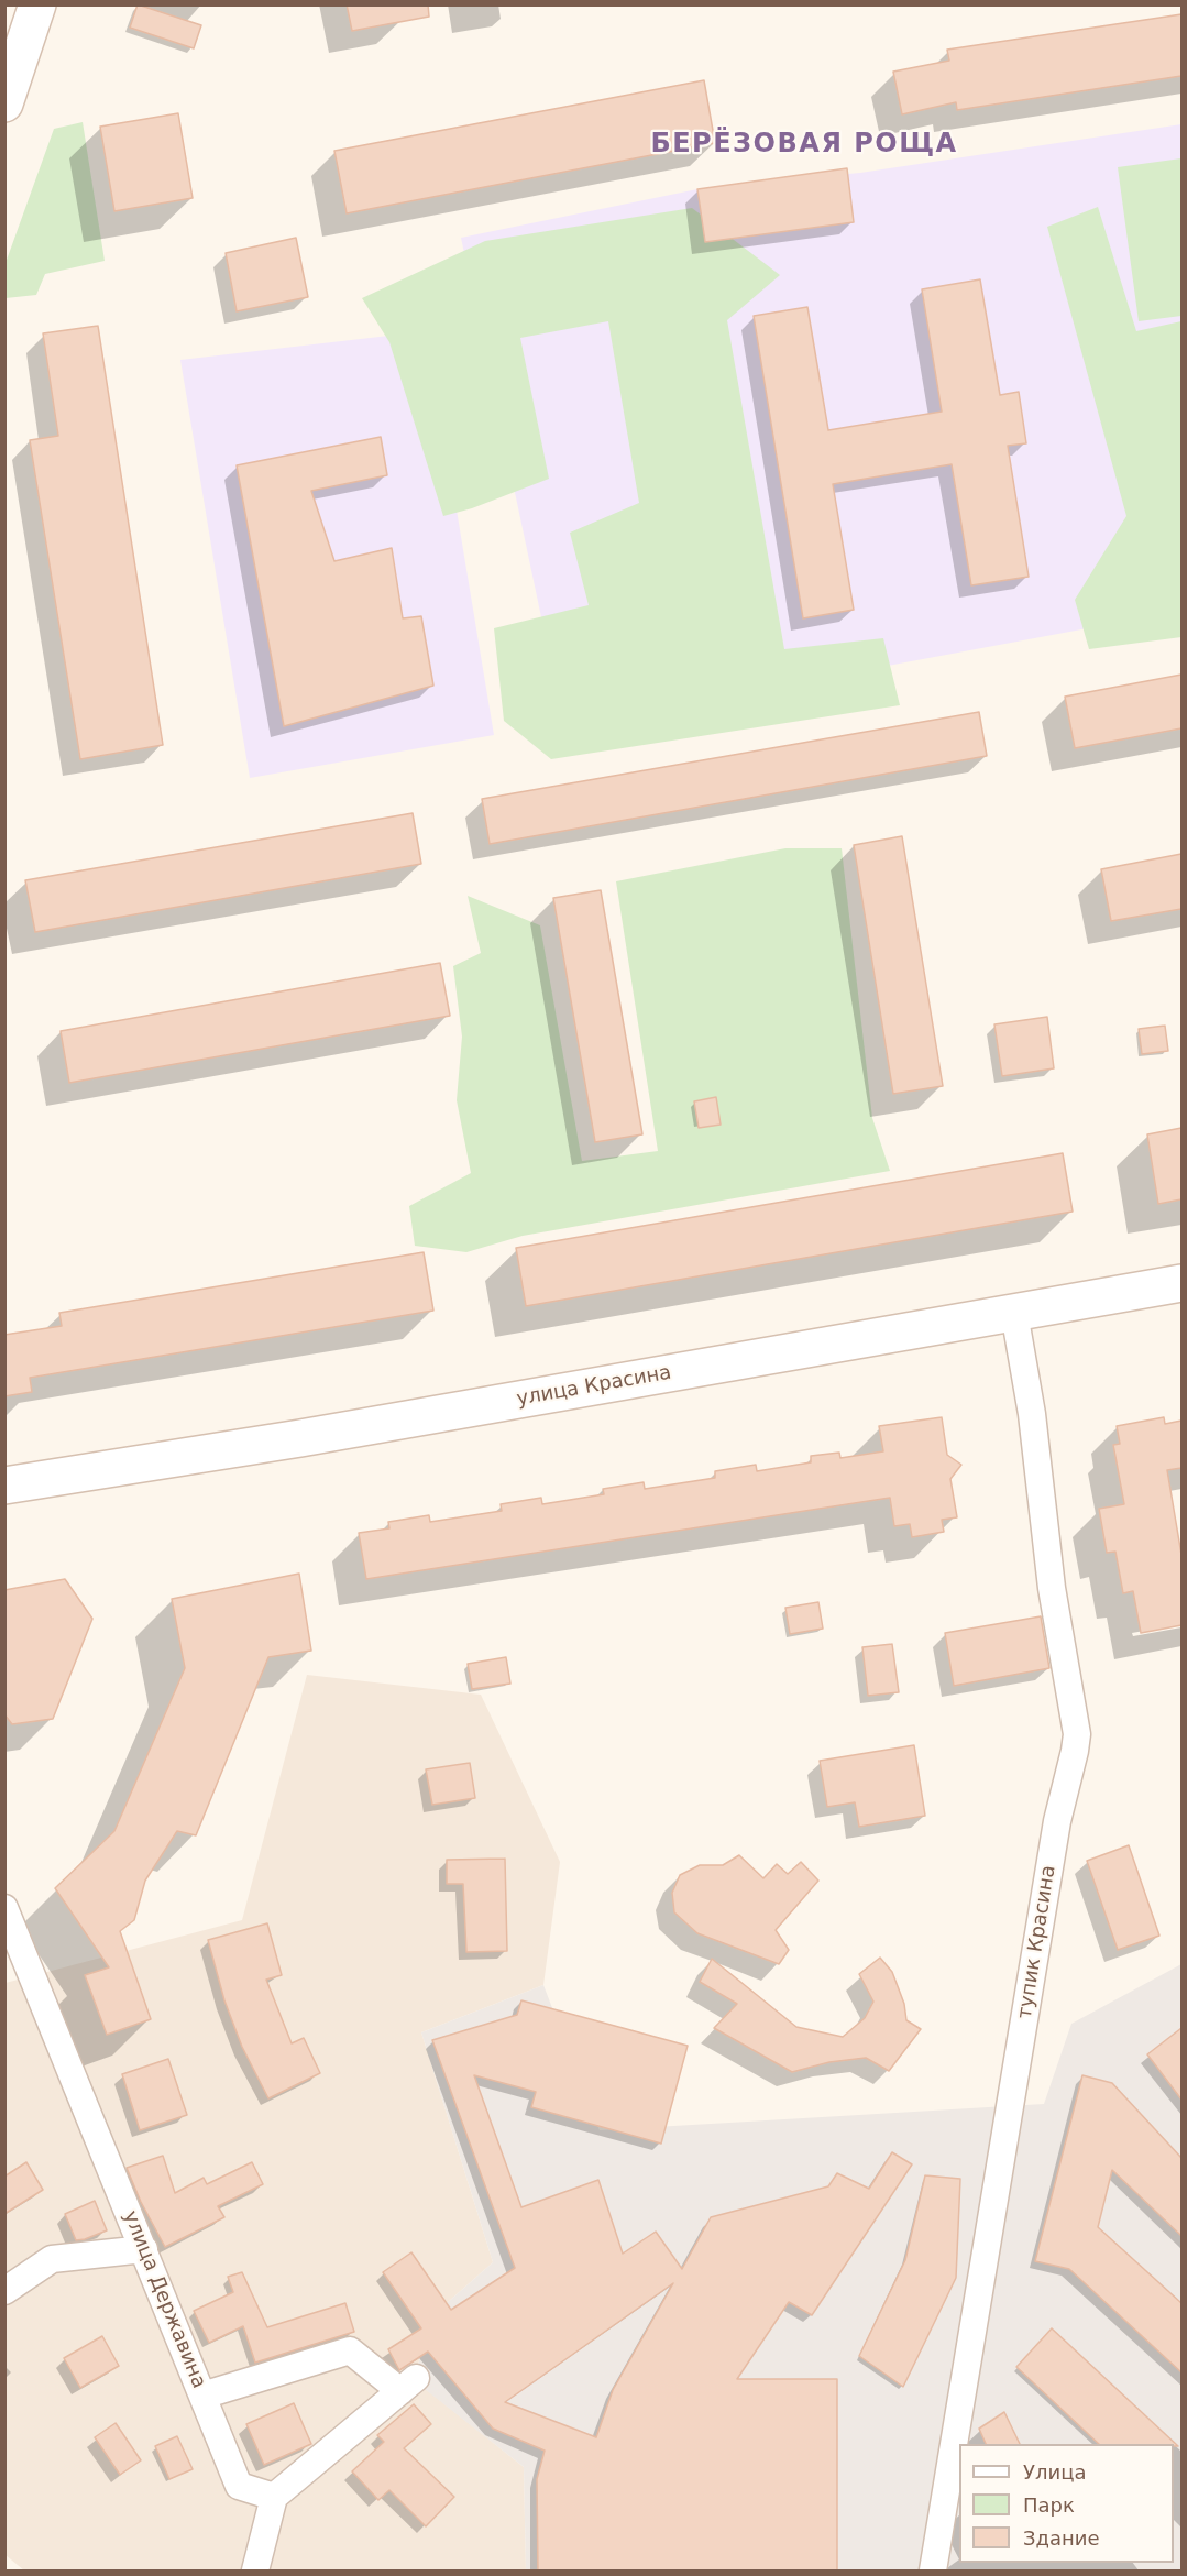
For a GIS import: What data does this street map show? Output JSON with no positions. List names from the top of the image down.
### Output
{
  "streets": {
    "main road": ["улица Красина"],
    "street": ["тупик Красина", "улица Державина"]
  },
  "crossings": [
    ["улица Красина", "тупик Красина"]
  ],
  "districts": ["БЕРЁЗОВАЯ РОЩА"],
  "legend": ["Улица", "Парк", "Здание"]
}
